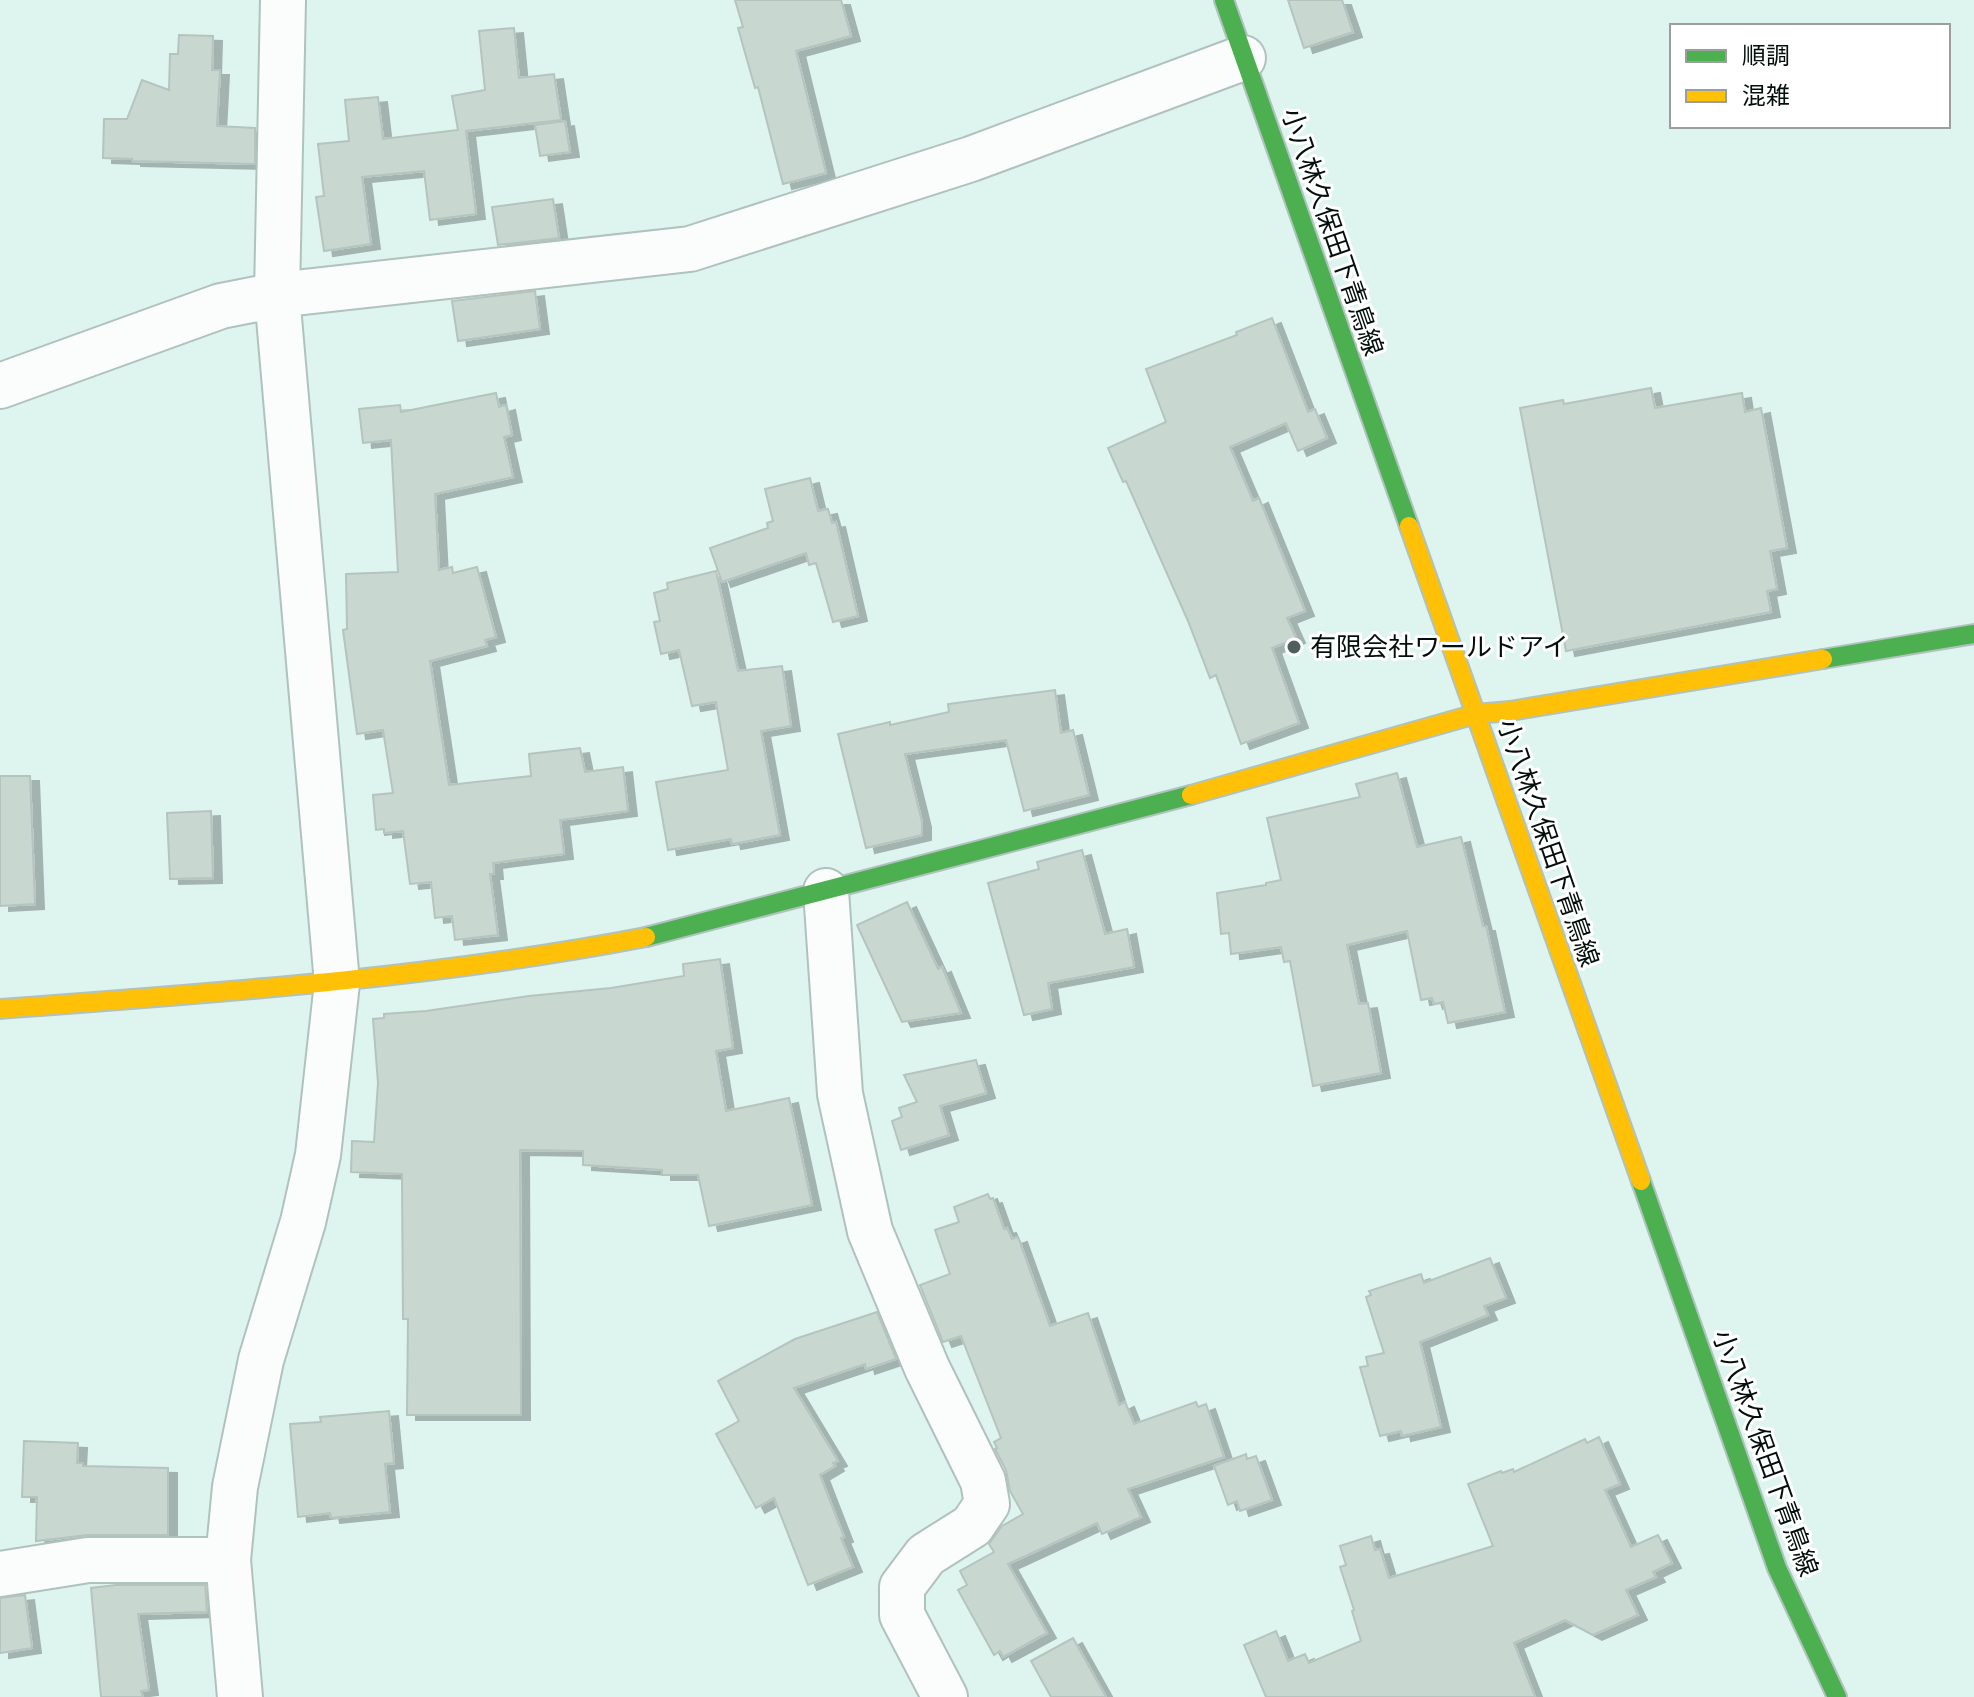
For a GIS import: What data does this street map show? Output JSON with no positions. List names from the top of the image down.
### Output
{
  "streets": {
    "street": ["小八林久保田下青鳥線"]
  },
  "places": ["有限会社ワールドアイ"],
  "legend": ["順調", "混雑"]
}
